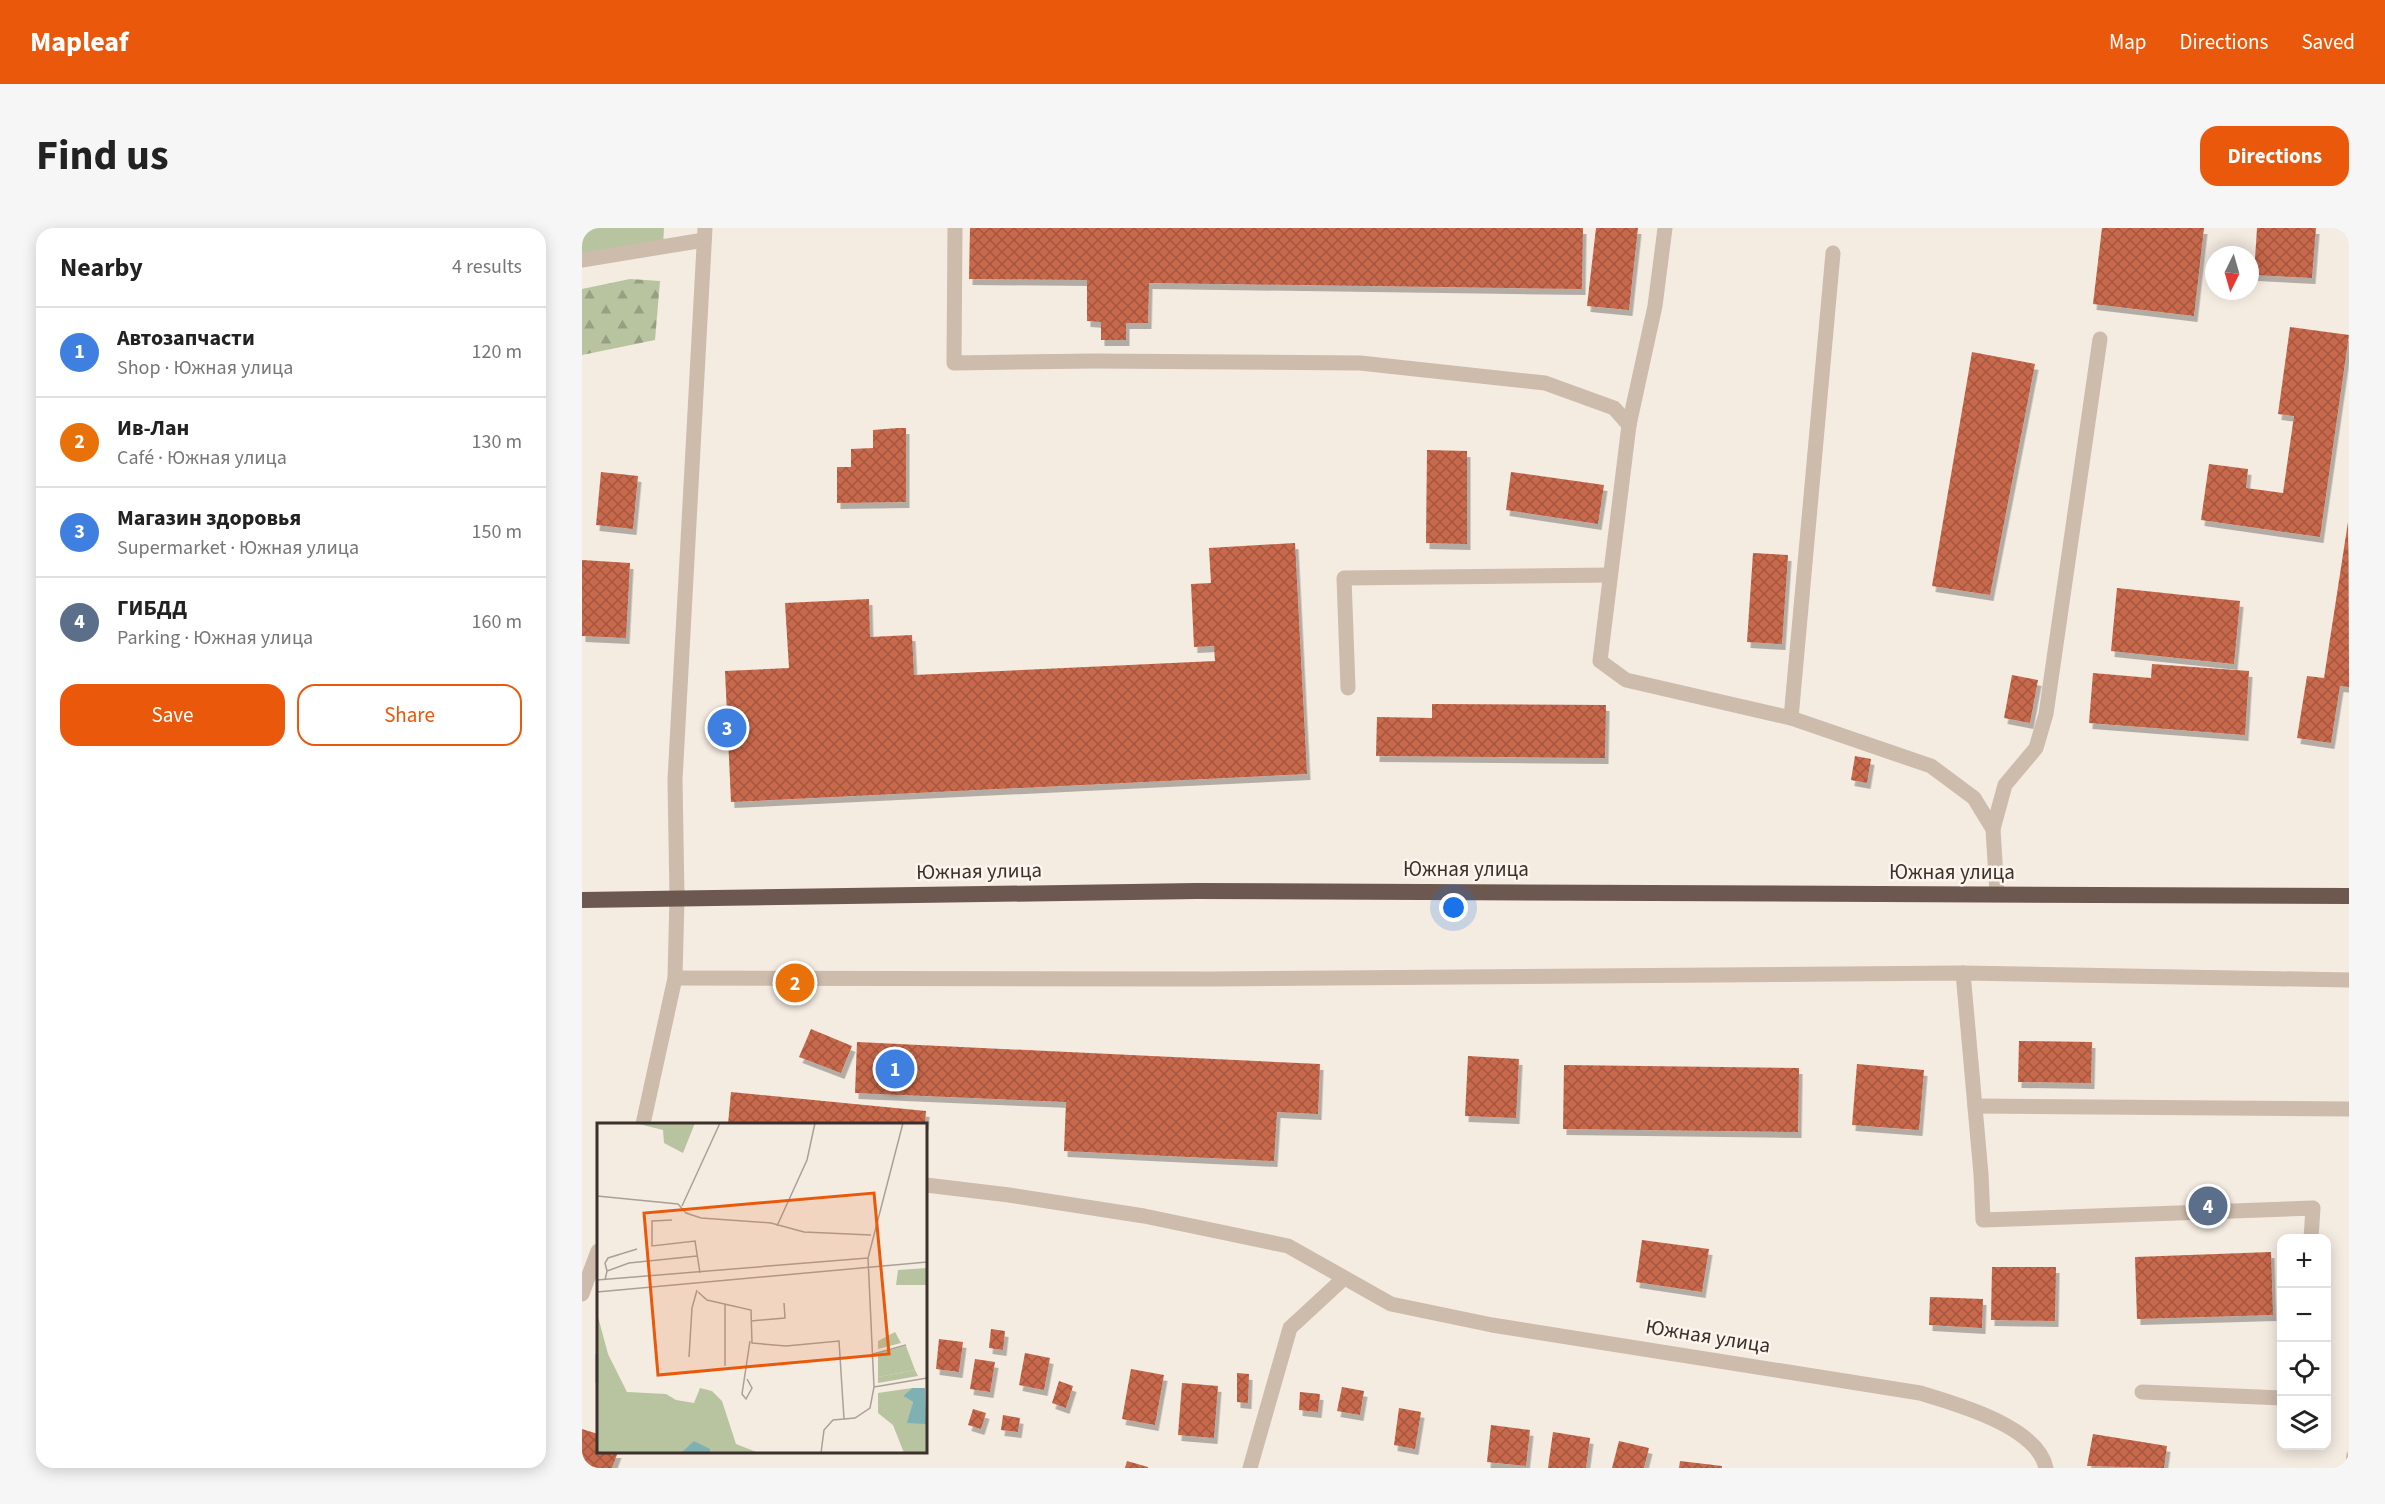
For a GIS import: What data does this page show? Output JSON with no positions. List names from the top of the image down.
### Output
{
  "streets": {
    "highway": ["Южная улица"]
  },
  "north": "bottom",
  "page": {
    "header": "Mapleaf",
    "nav": ["Map", "Directions", "Saved"],
    "title": "Find us",
    "buttons": [
      "Directions",
      ["Save", "Share"]
    ],
    "heading": ["Nearby", "4 results"],
    "list": [
      {
        "mark": "1",
        "name": "Автозапчасти",
        "note": "Shop · Южная улица",
        "value": "120 m"
      },
      {
        "mark": "2",
        "name": "Ив-Лан",
        "note": "Café · Южная улица",
        "value": "130 m"
      },
      {
        "mark": "3",
        "name": "Магазин здоровья",
        "note": "Supermarket · Южная улица",
        "value": "150 m"
      },
      {
        "mark": "4",
        "name": "ГИБДД",
        "note": "Parking · Южная улица",
        "value": "160 m"
      }
    ],
    "pins": [
      "3",
      "2",
      "1",
      "4"
    ],
    "map_buttons": ["+", "−"]
  }
}
